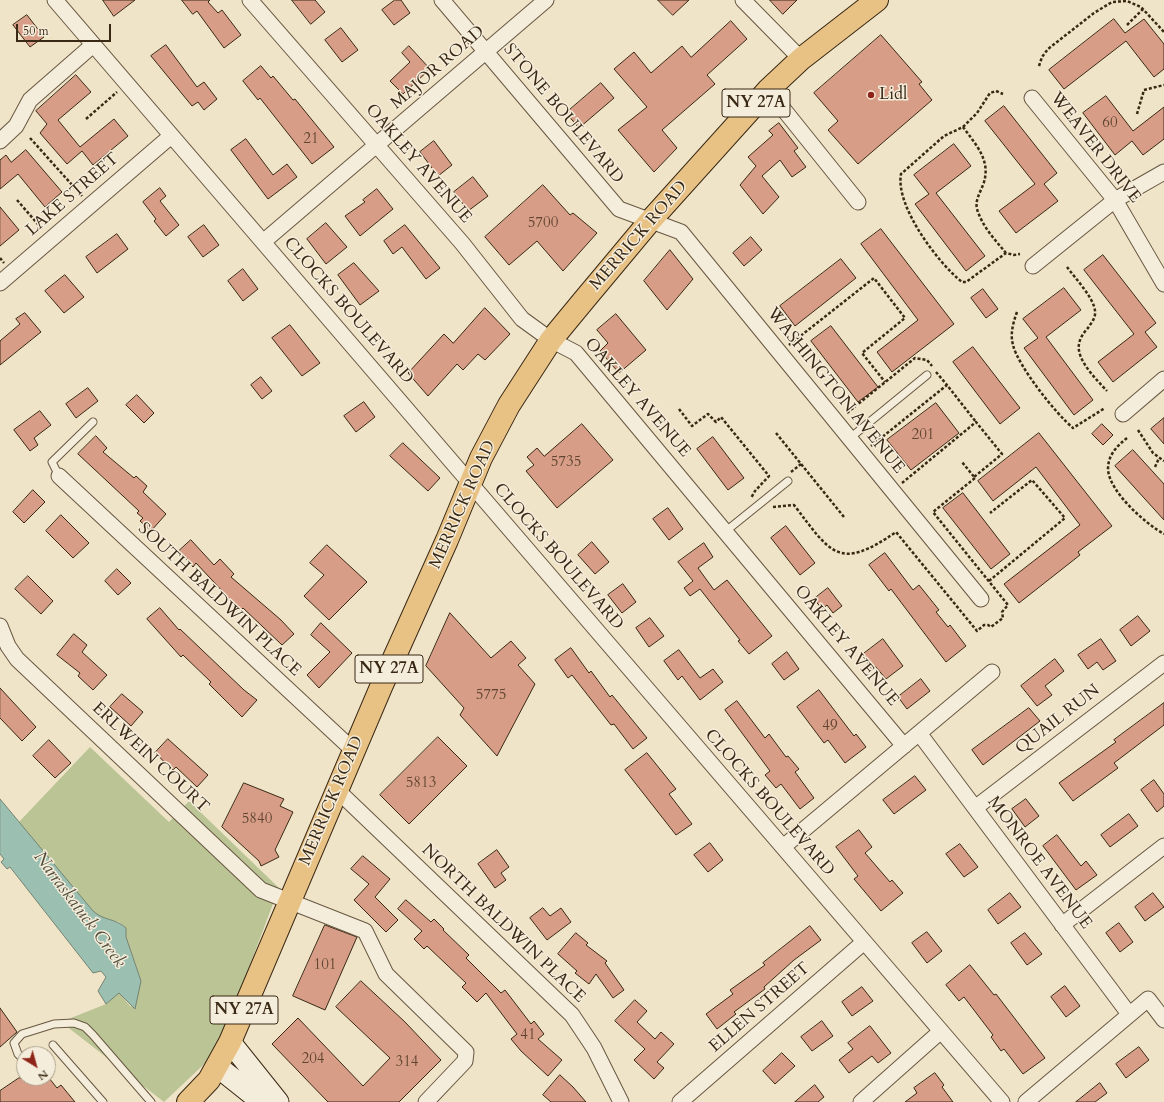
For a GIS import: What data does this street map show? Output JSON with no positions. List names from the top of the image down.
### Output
{
  "streets": {
    "main road": ["NY 27A", "MERRICK ROAD"],
    "street": [
      "MAJOR ROAD",
      "STONE BOULEVARD",
      "WEAVER DRIVE",
      "OAKLEY AVENUE",
      "LAKE STREET",
      "CLOCKS BOULEVARD",
      "WASHINGTON AVENUE",
      "SOUTH BALDWIN PLACE",
      "QUAIL RUN",
      "ERLWEIN COURT",
      "MONROE AVENUE",
      "NORTH BALDWIN PLACE",
      "ELLEN STREET"
    ]
  },
  "crossings": [
    ["MAJOR ROAD", "STONE BOULEVARD"],
    ["MAJOR ROAD", "OAKLEY AVENUE"],
    ["MAJOR ROAD", "CLOCKS BOULEVARD"],
    ["STONE BOULEVARD", "MERRICK ROAD"],
    ["STONE BOULEVARD", "WASHINGTON AVENUE"],
    ["OAKLEY AVENUE", "MERRICK ROAD"],
    ["LAKE STREET", "CLOCKS BOULEVARD"],
    ["MERRICK ROAD", "CLOCKS BOULEVARD"],
    ["MERRICK ROAD", "WASHINGTON AVENUE"],
    ["MERRICK ROAD", "SOUTH BALDWIN PLACE"],
    ["MERRICK ROAD", "ERLWEIN COURT"],
    ["MERRICK ROAD", "NORTH BALDWIN PLACE"],
    ["CLOCKS BOULEVARD", "ELLEN STREET"],
    ["QUAIL RUN", "MONROE AVENUE"]
  ],
  "water": ["Narraskatuck Creek"],
  "places": ["Lidl"],
  "house_numbers": [
    "60",
    "21",
    "5700",
    "201",
    "5735",
    "5775",
    "49",
    "5813",
    "5840",
    "101",
    "41",
    "204",
    "314"
  ],
  "scale_bar": "50 m",
  "north": "bottom right"
}
